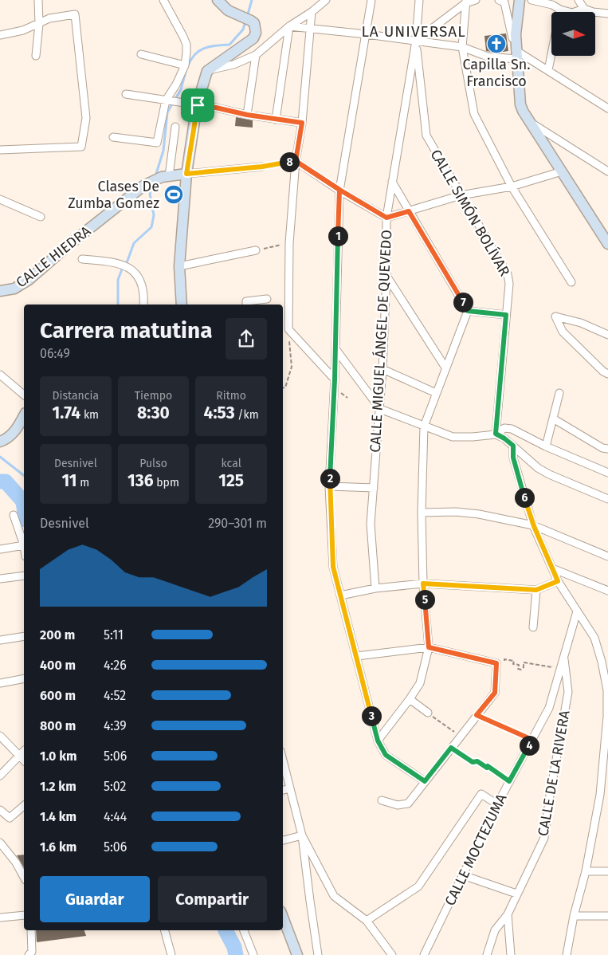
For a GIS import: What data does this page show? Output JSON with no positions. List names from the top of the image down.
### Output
{
  "streets": {
    "street": [
      "CALLE SIMÓN BOLÍVAR",
      "CALLE HIEDRA",
      "CALLE MIGUEL ÁNGEL DE QUEVEDO",
      "CALLE DE LA RIVERA",
      "CALLE MOCTEZUMA"
    ]
  },
  "crossings": [
    ["CALLE SIMÓN BOLÍVAR", "CALLE MIGUEL ÁNGEL DE QUEVEDO"],
    ["CALLE DE LA RIVERA", "CALLE MOCTEZUMA"]
  ],
  "districts": ["LA UNIVERSAL"],
  "places": {
    "church": ["Capilla Sn. Francisco"],
    "sports": ["Clases De Zumba Gomez"]
  },
  "north": "right",
  "page": {
    "pins": [
      "8",
      "1",
      "7",
      "2",
      "6",
      "5",
      "3",
      "4"
    ],
    "heading": ["Carrera matutina", "06:49"],
    "stats": [
      ["Distancia", "1.74 km"],
      ["Tiempo", "8:30"],
      ["Ritmo", "4:53 /km"],
      ["Desnivel", "11 m"],
      ["Pulso", "136 bpm"],
      ["kcal", "125"]
    ],
    "chart": ["Desnivel", "290–301 m"],
    "list": [
      {
        "name": "200 m",
        "note": "5:11"
      },
      {
        "name": "400 m",
        "note": "4:26"
      },
      {
        "name": "600 m",
        "note": "4:52"
      },
      {
        "name": "800 m",
        "note": "4:39"
      },
      {
        "name": "1.0 km",
        "note": "5:06"
      },
      {
        "name": "1.2 km",
        "note": "5:02"
      },
      {
        "name": "1.4 km",
        "note": "4:44"
      },
      {
        "name": "1.6 km",
        "note": "5:06"
      }
    ],
    "buttons": ["Guardar", "Compartir"]
  }
}
